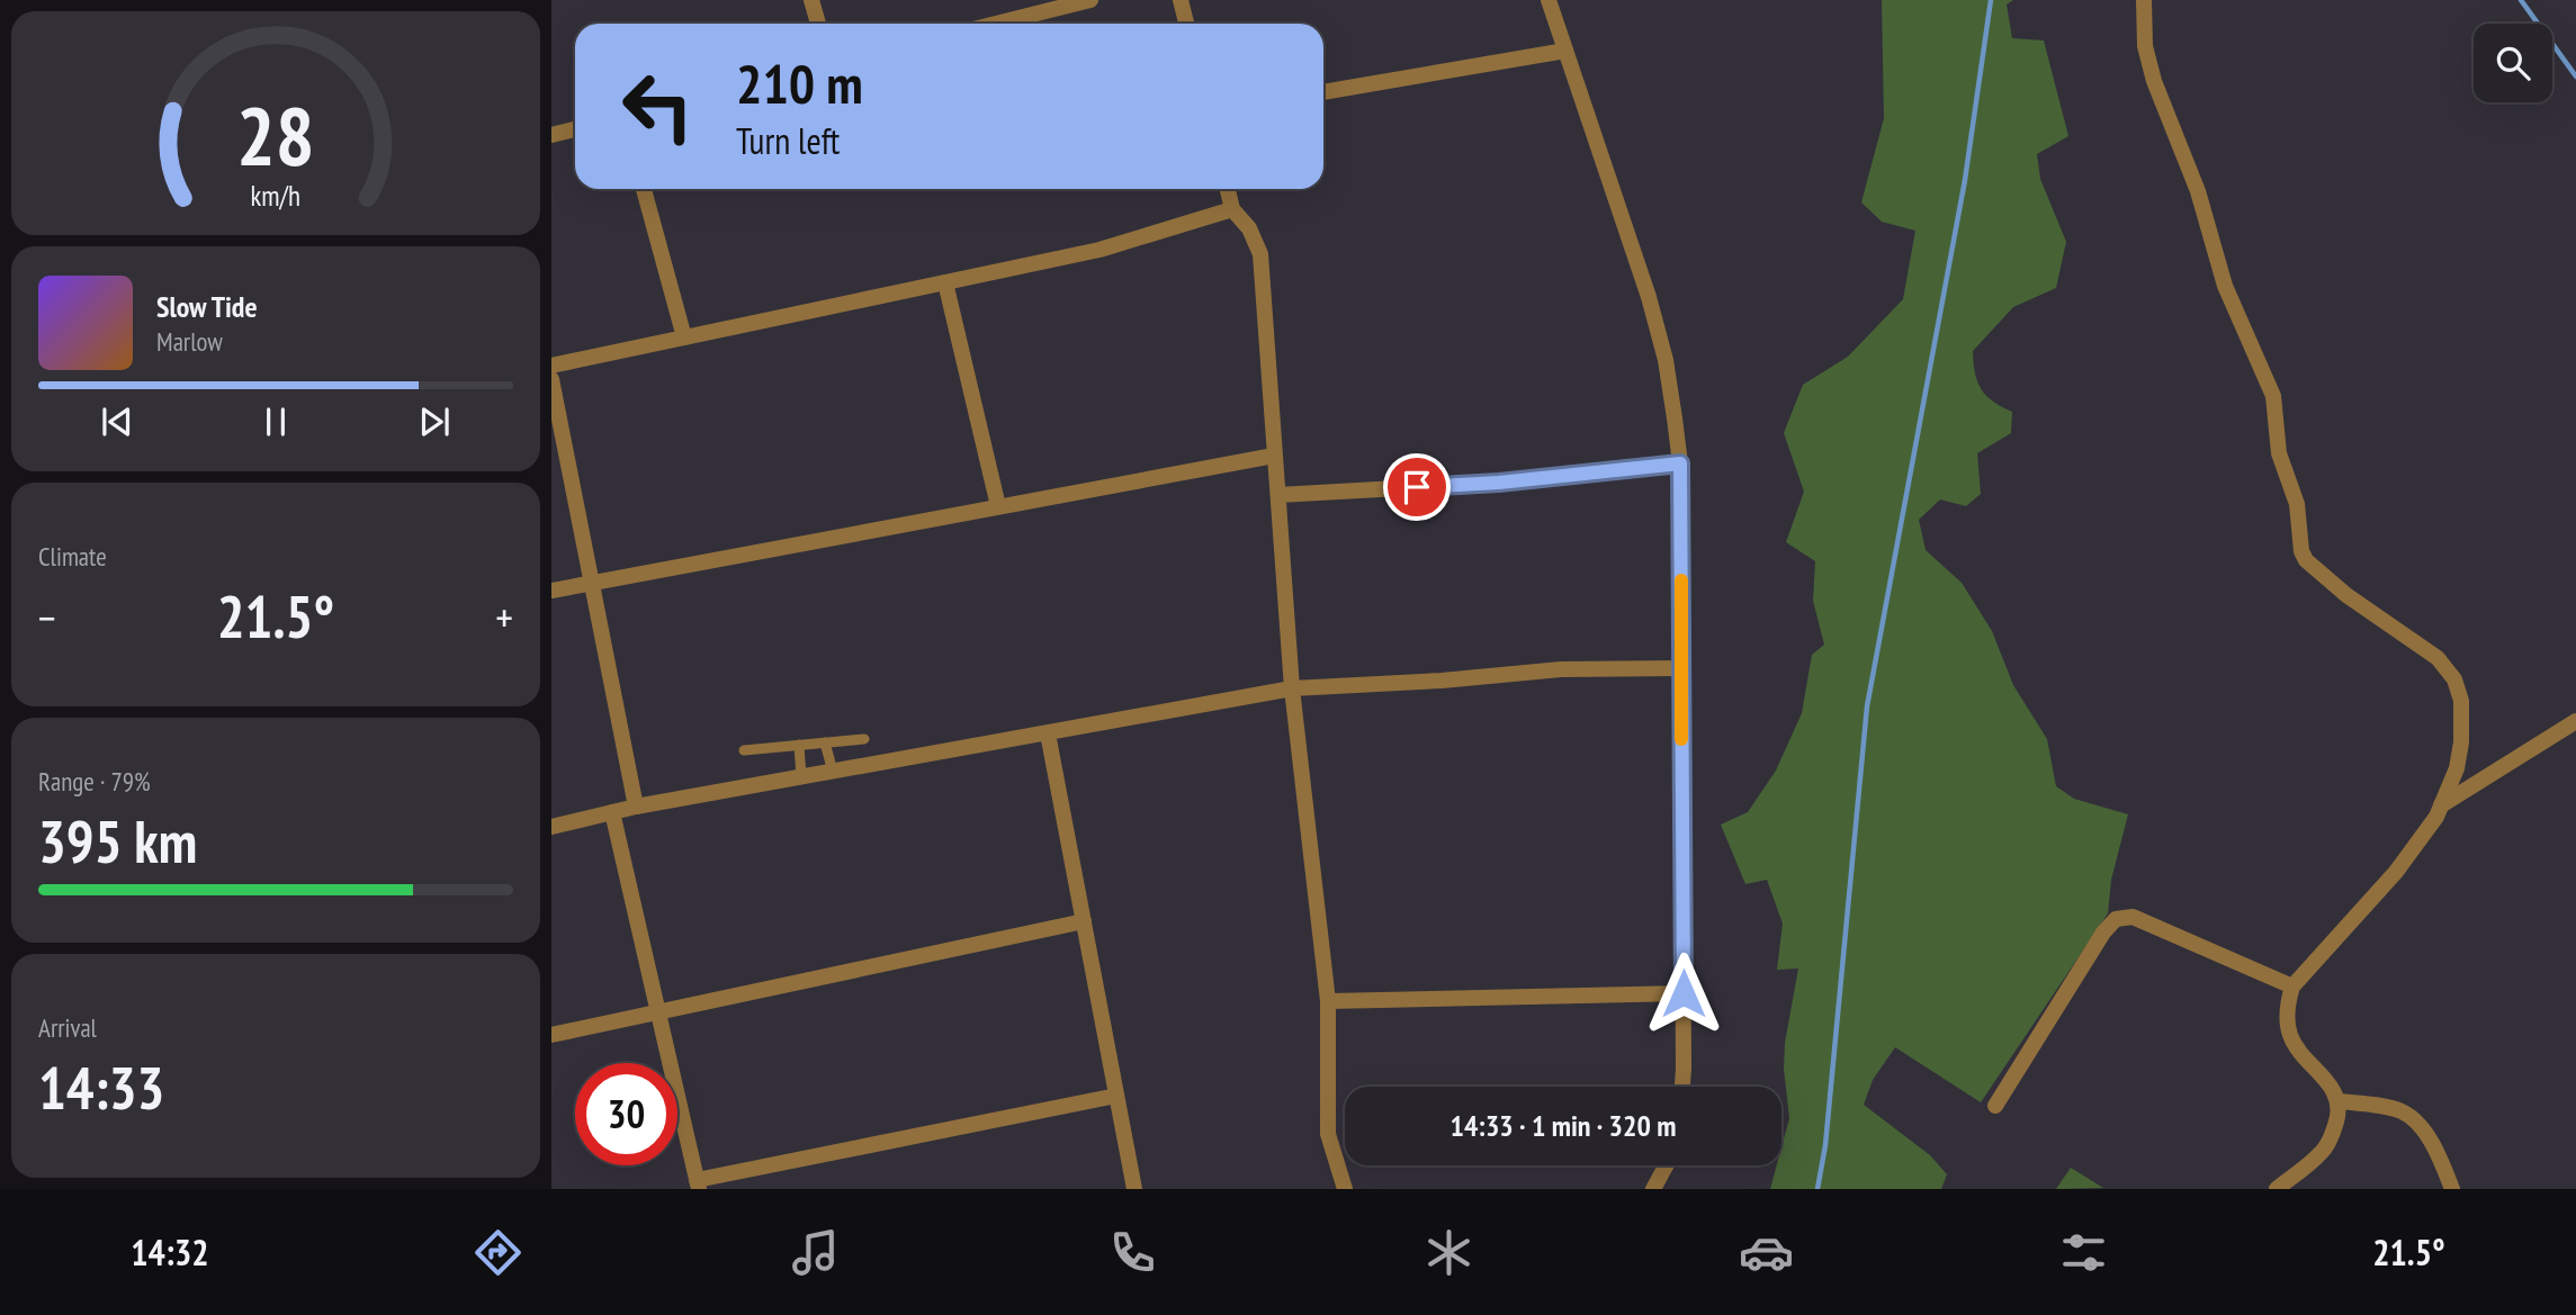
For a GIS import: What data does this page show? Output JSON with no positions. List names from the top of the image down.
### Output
{
  "page": {
    "turn": ["210 m", "Turn left"],
    "song": ["Slow Tide", "Marlow"],
    "tile": [
      "Climate",
      ["Range · 79%", "395 km"],
      ["Arrival", "14:33"]
    ],
    "heat": ["−", "21.5°", "+"],
    "limit": "30",
    "trip": "14:33 · 1 min · 320 m",
    "tabs": ["14:32", "21.5°"],
    "gauge": ["28", "km/h"]
  }
}
